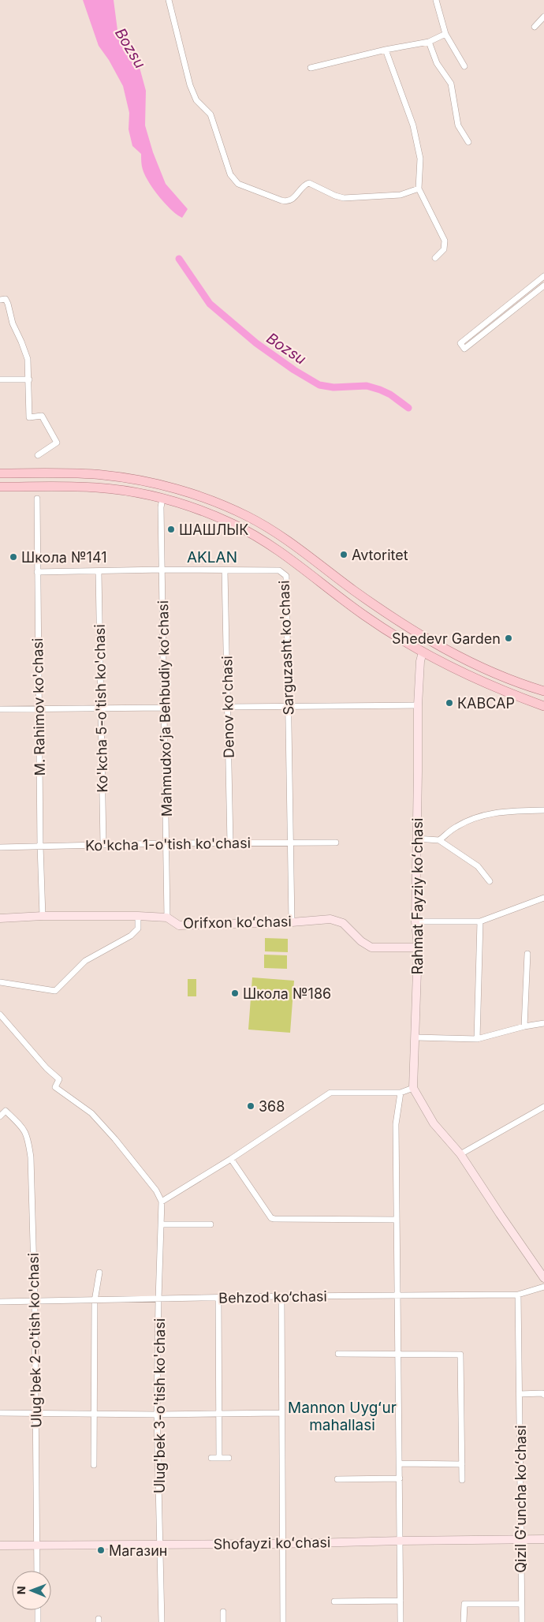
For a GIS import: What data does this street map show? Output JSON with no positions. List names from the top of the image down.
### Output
{
  "streets": {
    "street": [
      "Sarguzasht ko'chasi",
      "M. Rahimov ko'chasi",
      "Denov ko'chasi",
      "Ko'kcha 5-o'tish ko'chasi",
      "Mahmudxoʻja Behbudiy koʻchasi",
      "Ko'kcha 1-o'tish ko'chasi",
      "Rahmat Fayziy koʻchasi",
      "Orifxon koʻchasi",
      "Behzod ko‘chasi",
      "Ulug'bek 2-o'tish ko'chasi",
      "Ulug'bek 3-o'tish ko'chasi",
      "Qizil Gʻuncha koʻchasi",
      "Shofayzi koʻchasi"
    ]
  },
  "crossings": [
    ["Sarguzasht ko'chasi", "M. Rahimov ko'chasi"],
    ["Sarguzasht ko'chasi", "Denov ko'chasi"],
    ["Sarguzasht ko'chasi", "Ko'kcha 5-o'tish ko'chasi"],
    ["Sarguzasht ko'chasi", "Mahmudxoʻja Behbudiy koʻchasi"],
    ["Sarguzasht ko'chasi", "Ko'kcha 1-o'tish ko'chasi"],
    ["Sarguzasht ko'chasi", "Orifxon koʻchasi"],
    ["M. Rahimov ko'chasi", "Ko'kcha 1-o'tish ko'chasi"],
    ["M. Rahimov ko'chasi", "Orifxon koʻchasi"],
    ["Denov ko'chasi", "Ko'kcha 1-o'tish ko'chasi"],
    ["Ko'kcha 5-o'tish ko'chasi", "Ko'kcha 1-o'tish ko'chasi"],
    ["Mahmudxoʻja Behbudiy koʻchasi", "Ko'kcha 1-o'tish ko'chasi"],
    ["Mahmudxoʻja Behbudiy koʻchasi", "Orifxon koʻchasi"],
    ["Rahmat Fayziy koʻchasi", "Orifxon koʻchasi"],
    ["Behzod ko‘chasi", "Ulug'bek 2-o'tish ko'chasi"],
    ["Behzod ko‘chasi", "Ulug'bek 3-o'tish ko'chasi"],
    ["Behzod ko‘chasi", "Qizil Gʻuncha koʻchasi"],
    ["Ulug'bek 2-o'tish ko'chasi", "Shofayzi koʻchasi"],
    ["Ulug'bek 3-o'tish ko'chasi", "Shofayzi koʻchasi"],
    ["Qizil Gʻuncha koʻchasi", "Shofayzi koʻchasi"]
  ],
  "districts": ["AKLAN", "Mannon Uygʻur mahallasi"],
  "water": ["Bozsu"],
  "places": [
    "ШАШЛЫК",
    "Avtoritet",
    "Школа №141",
    "Shedevr Garden",
    "КАВСАР",
    "Школа №186",
    "368",
    "Магазин"
  ],
  "north": "left"
}
